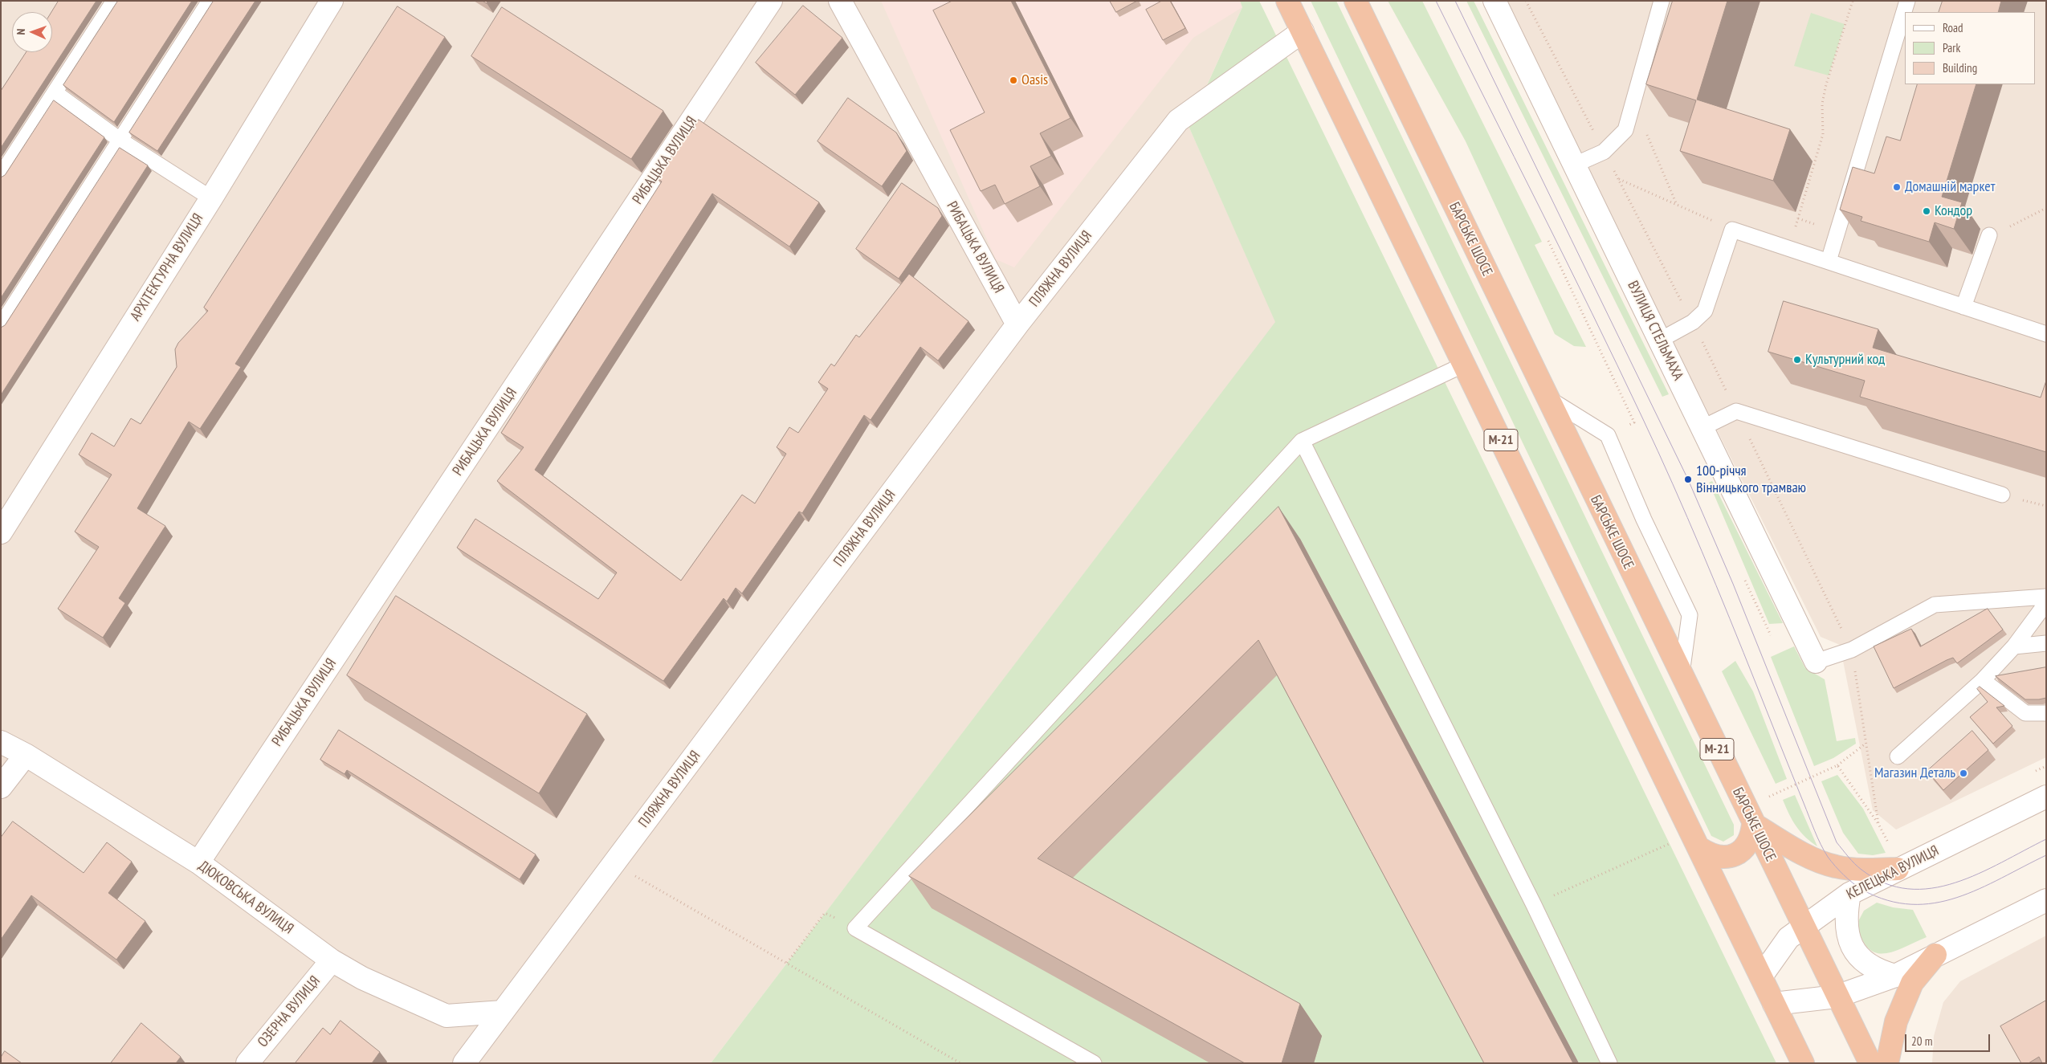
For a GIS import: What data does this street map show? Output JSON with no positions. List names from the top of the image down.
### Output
{
  "streets": {
    "highway": ["БАРСЬКЕ ШОСЕ", "М-21"],
    "street": [
      "РИБАЦЬКА ВУЛИЦЯ",
      "АРХІТЕКТУРНА ВУЛИЦЯ",
      "ПЛЯЖНА ВУЛИЦЯ",
      "ВУЛИЦЯ СТЕЛЬМАХА",
      "КЕЛЕЦЬКА ВУЛИЦЯ",
      "ДЮКОВСЬКА ВУЛИЦЯ",
      "ОЗЕРНА ВУЛИЦЯ"
    ]
  },
  "crossings": [
    ["РИБАЦЬКА ВУЛИЦЯ", "ПЛЯЖНА ВУЛИЦЯ"],
    ["РИБАЦЬКА ВУЛИЦЯ", "ДЮКОВСЬКА ВУЛИЦЯ"],
    ["БАРСЬКЕ ШОСЕ", "КЕЛЕЦЬКА ВУЛИЦЯ"],
    ["ПЛЯЖНА ВУЛИЦЯ", "М-21"],
    ["ПЛЯЖНА ВУЛИЦЯ", "ДЮКОВСЬКА ВУЛИЦЯ"],
    ["М-21", "КЕЛЕЦЬКА ВУЛИЦЯ"],
    ["ДЮКОВСЬКА ВУЛИЦЯ", "ОЗЕРНА ВУЛИЦЯ"]
  ],
  "places": [
    "Oasis",
    "Домашній маркет",
    "Кондор",
    "Культурний код",
    "100-річчя Вінницького трамваю",
    "Магазин Деталь"
  ],
  "legend": ["Road", "Park", "Building"],
  "scale_bar": "20 m",
  "north": "left"
}
